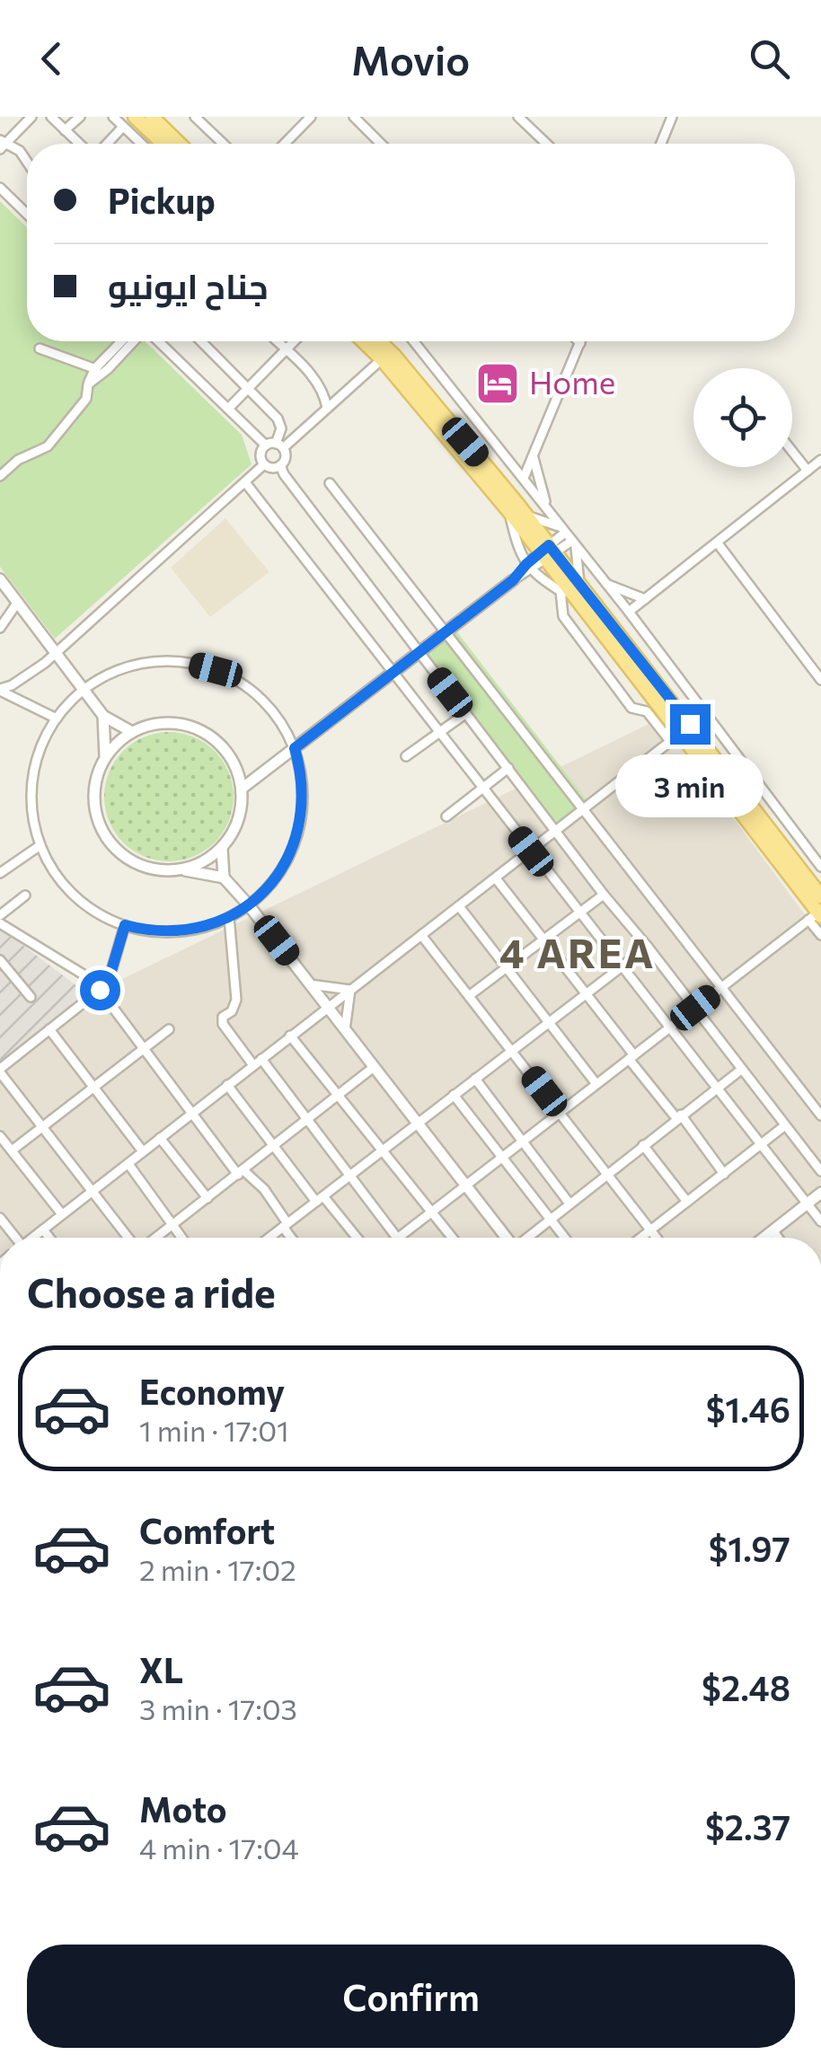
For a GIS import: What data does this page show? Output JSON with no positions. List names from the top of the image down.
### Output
{
  "districts": ["4 AREA"],
  "places": {
    "hotel": ["Home"]
  },
  "page": {
    "header": "Movio",
    "banner": ["Pickup", "جناح ایونیو"],
    "bubble": "3 min",
    "heading": "Choose a ride",
    "list": [
      {
        "name": "Economy",
        "note": "1 min · 17:01",
        "value": "$1.46"
      },
      {
        "name": "Comfort",
        "note": "2 min · 17:02",
        "value": "$1.97"
      },
      {
        "name": "XL",
        "note": "3 min · 17:03",
        "value": "$2.48"
      },
      {
        "name": "Moto",
        "note": "4 min · 17:04",
        "value": "$2.37"
      }
    ],
    "buttons": "Confirm"
  }
}
